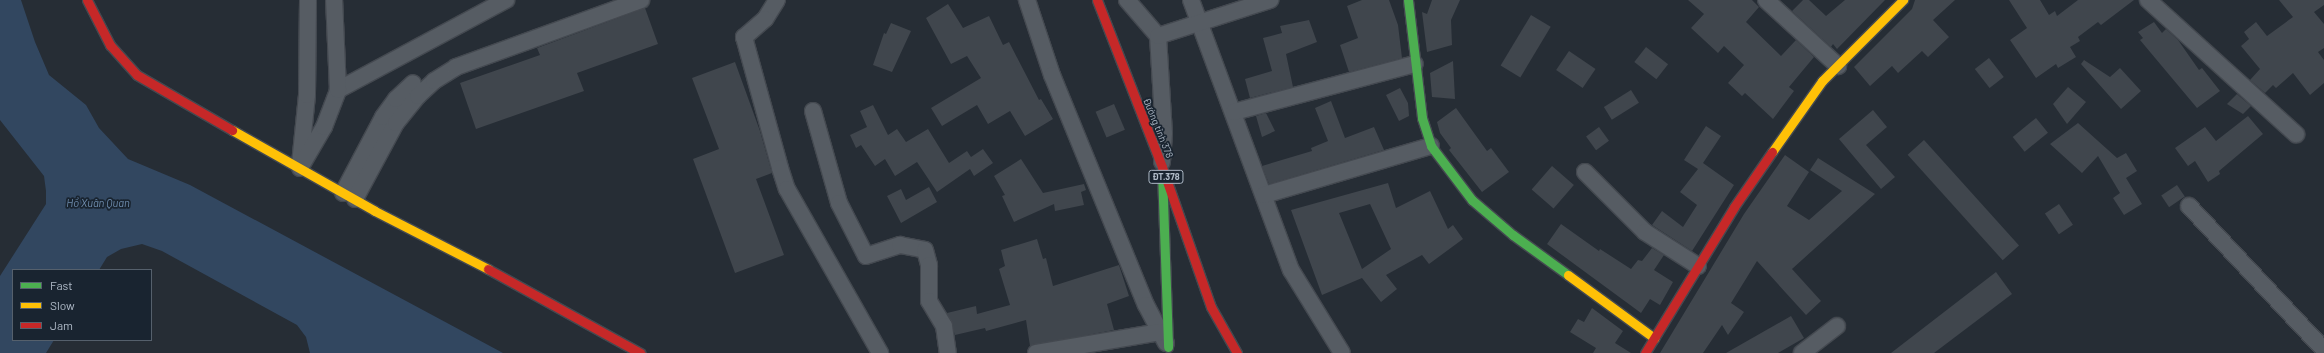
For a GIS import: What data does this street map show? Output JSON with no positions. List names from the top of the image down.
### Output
{
  "streets": {
    "street": ["Đường tỉnh 378", "ĐT.378"]
  },
  "water": ["Hồ Xuân Quan"],
  "legend": ["Fast", "Slow", "Jam"]
}
